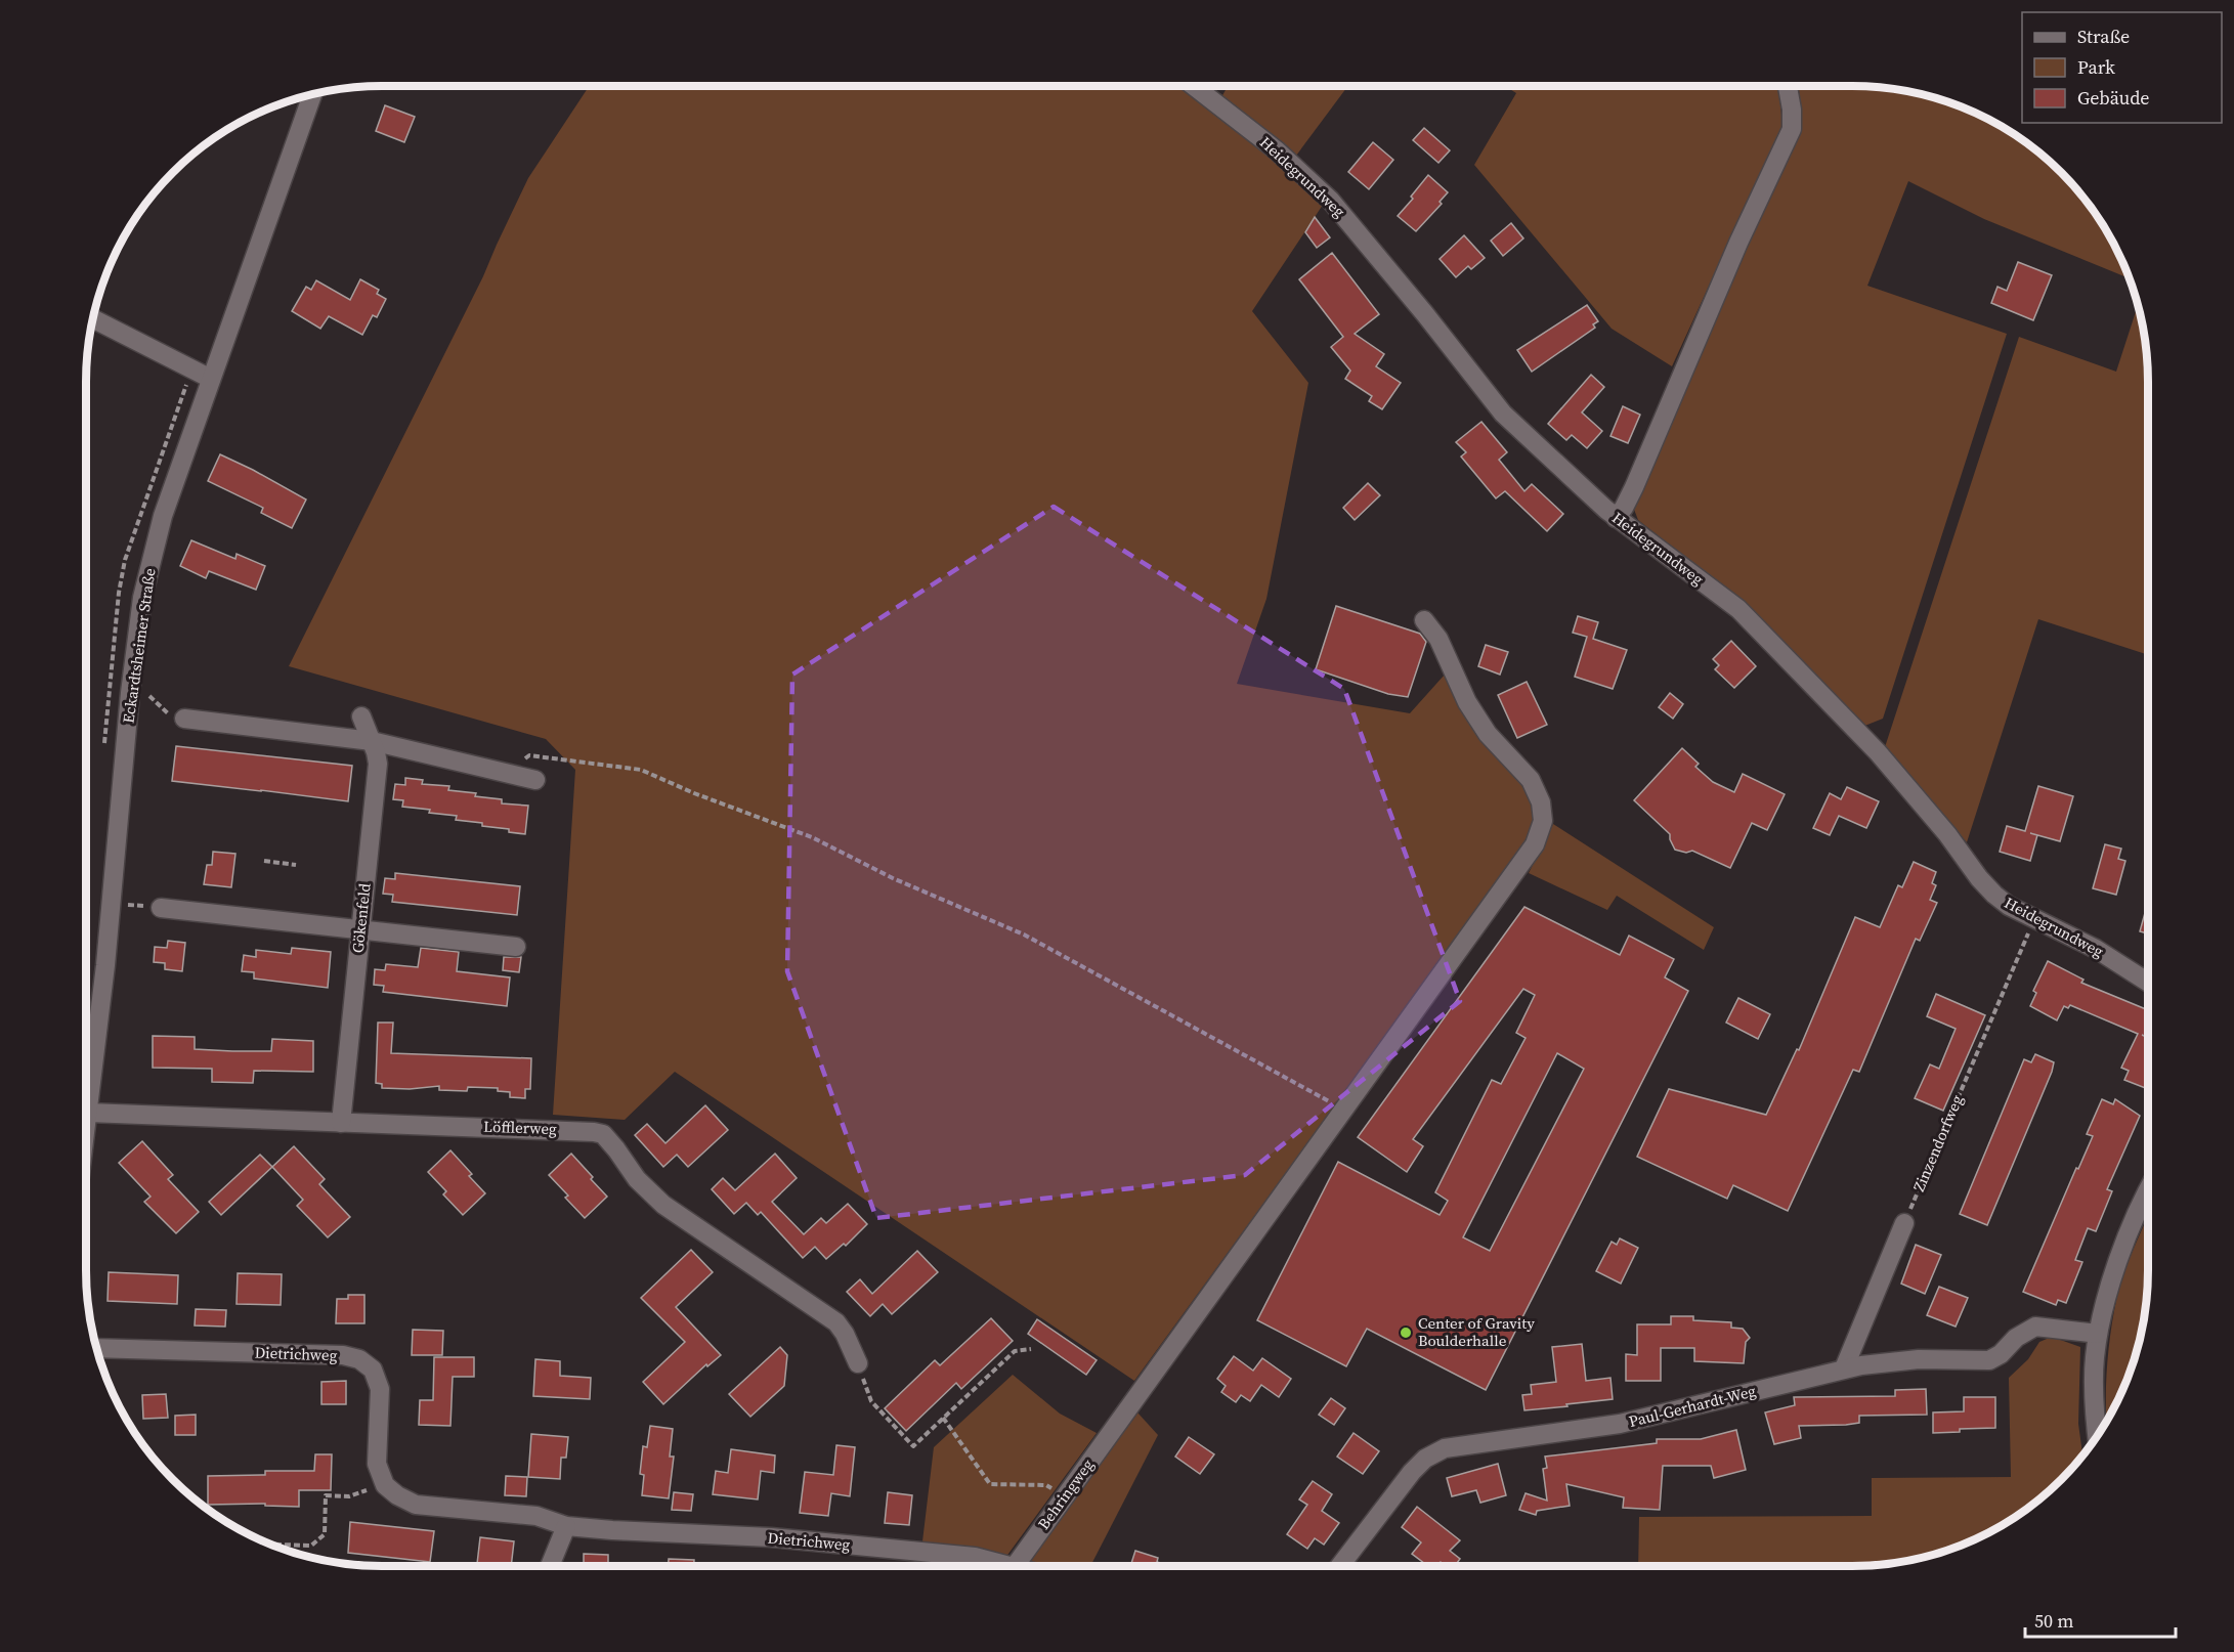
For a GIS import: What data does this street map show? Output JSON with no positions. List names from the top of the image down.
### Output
{
  "streets": {
    "street": [
      "Heidegrundweg",
      "Eckardtsheimer Straße",
      "Gökenfeld",
      "Löfflerweg",
      "Dietrichweg",
      "Paul-Gerhardt-Weg",
      "Behringweg"
    ],
    "path": ["Zinzendorfweg"]
  },
  "crossings": [
    ["Heidegrundweg", "Zinzendorfweg"],
    ["Eckardtsheimer Straße", "Löfflerweg"],
    ["Gökenfeld", "Löfflerweg"]
  ],
  "places": ["Center of Gravity Boulderhalle"],
  "legend": ["Straße", "Park", "Gebäude"],
  "scale_bar": "50 m"
}
